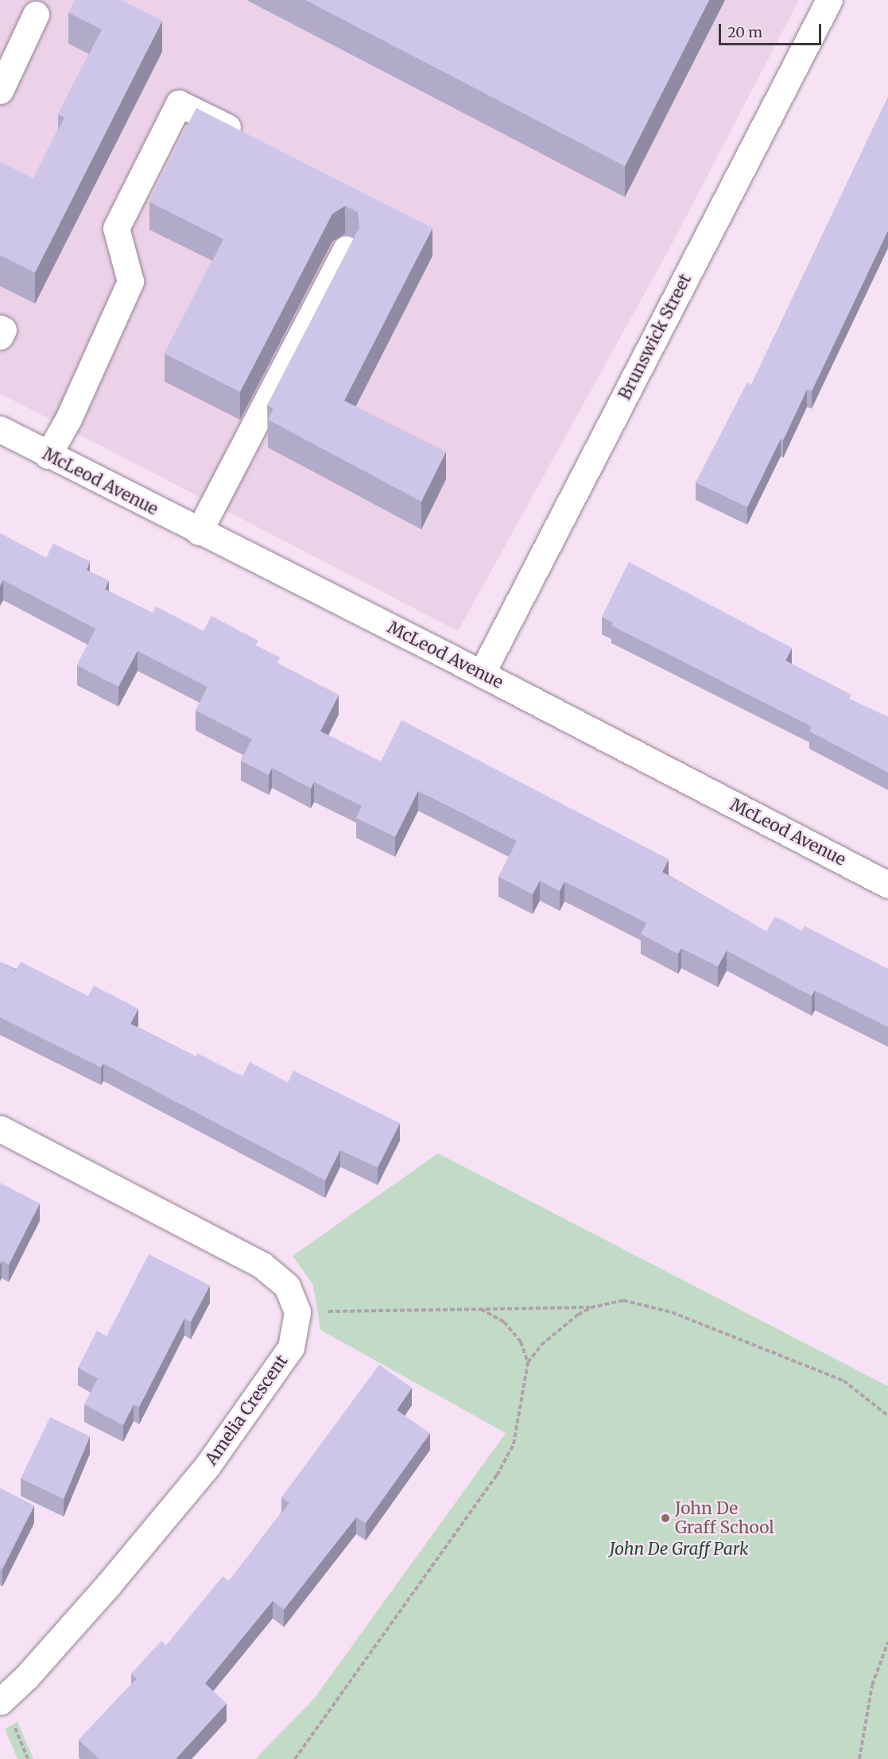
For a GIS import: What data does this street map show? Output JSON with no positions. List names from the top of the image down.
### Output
{
  "streets": {
    "street": ["Brunswick Street", "McLeod Avenue", "Amelia Crescent"]
  },
  "crossings": [
    ["Brunswick Street", "McLeod Avenue"]
  ],
  "parks": ["John De Graff Park"],
  "places": ["John De Graff School"],
  "scale_bar": "20 m"
}
